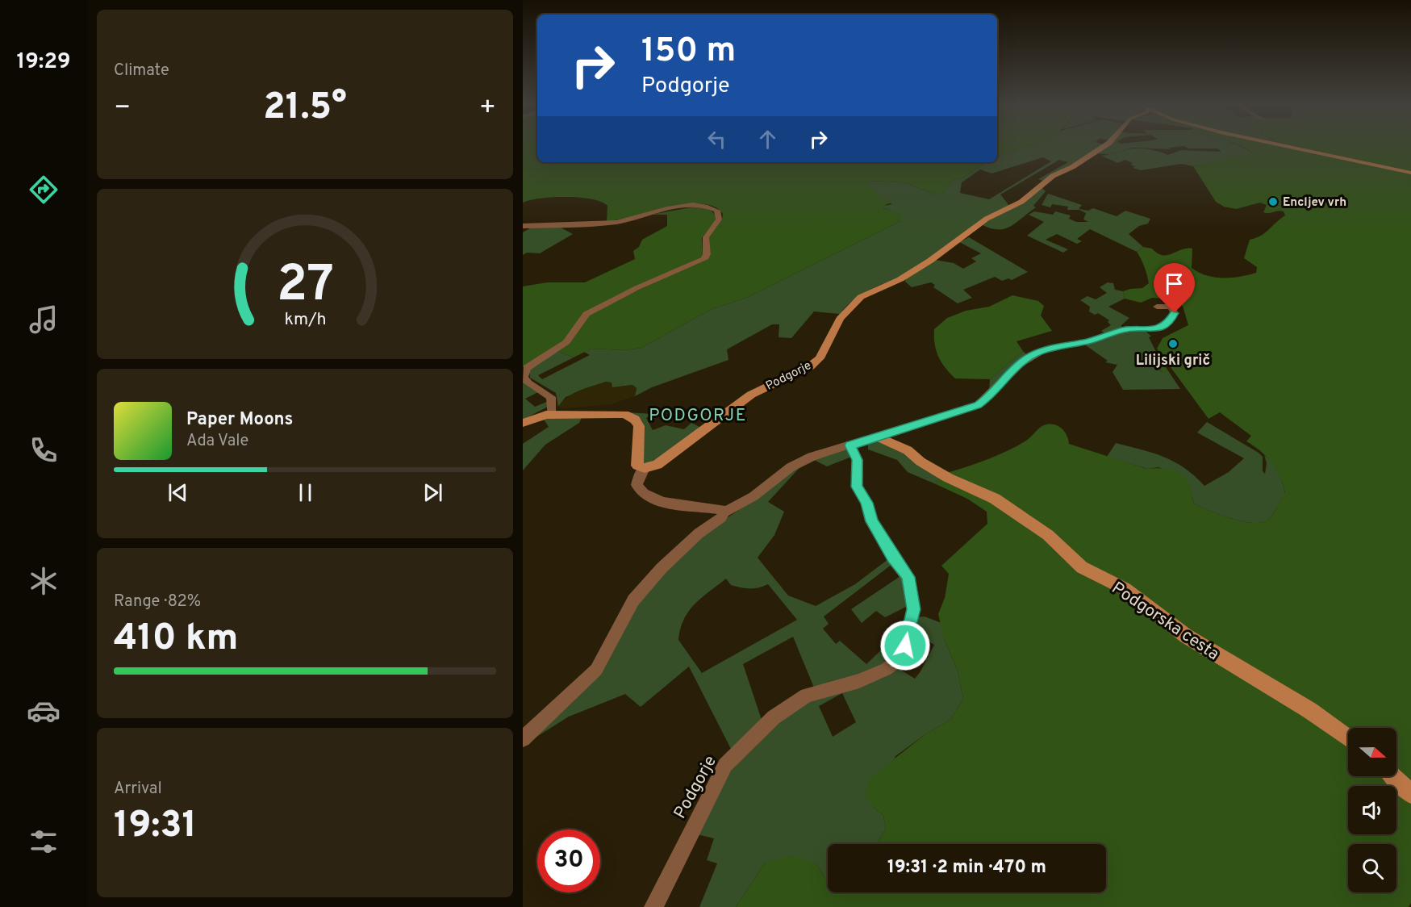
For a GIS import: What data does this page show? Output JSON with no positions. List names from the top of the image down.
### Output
{
  "streets": {
    "street": ["Podgorje", "Podgorska cesta"]
  },
  "districts": ["PODGORJE"],
  "places": ["Encljev vrh", "Lilijski grič"],
  "north": "right",
  "page": {
    "tabs": "19:29",
    "tile": [
      "Climate",
      ["Range · 82%", "410 km"],
      ["Arrival", "19:31"]
    ],
    "turn": ["150 m", "Podgorje"],
    "heat": ["−", "21.5°", "+"],
    "song": ["Paper Moons", "Ada Vale"],
    "limit": "30",
    "trip": "19:31 · 2 min · 470 m",
    "gauge": ["27", "km/h"]
  }
}
